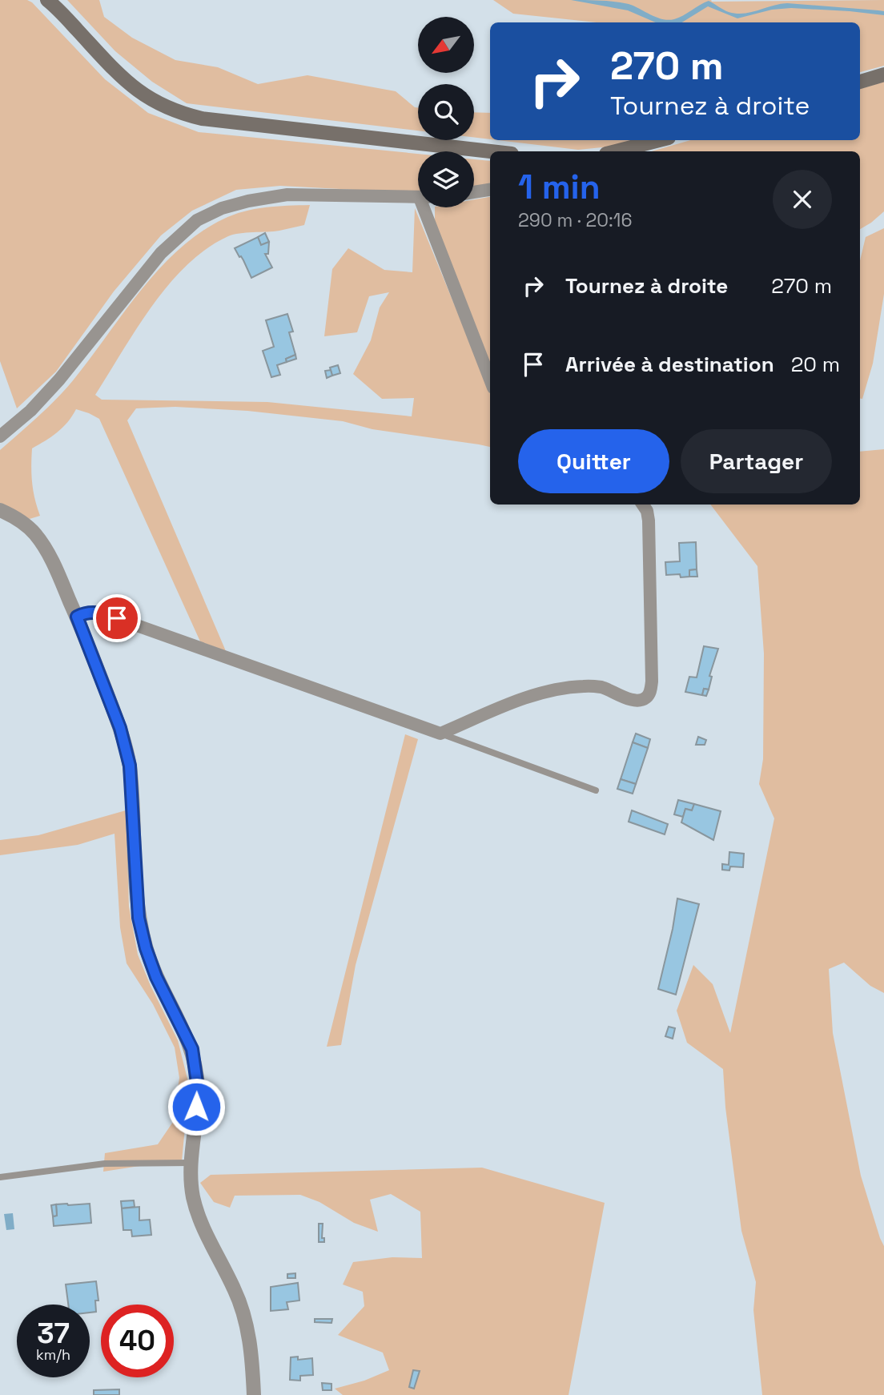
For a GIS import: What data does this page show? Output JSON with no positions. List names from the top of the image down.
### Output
{
  "north": "bottom left",
  "page": {
    "turn": ["270 m", "Tournez à droite"],
    "heading": ["1 min", "290 m · 20:16"],
    "list": [
      {
        "name": "Tournez à droite",
        "value": "270 m"
      },
      {
        "name": "Arrivée à destination",
        "value": "20 m"
      }
    ],
    "buttons": ["Quitter", "Partager"],
    "speed": "37 km/h",
    "limit": "40"
  }
}
